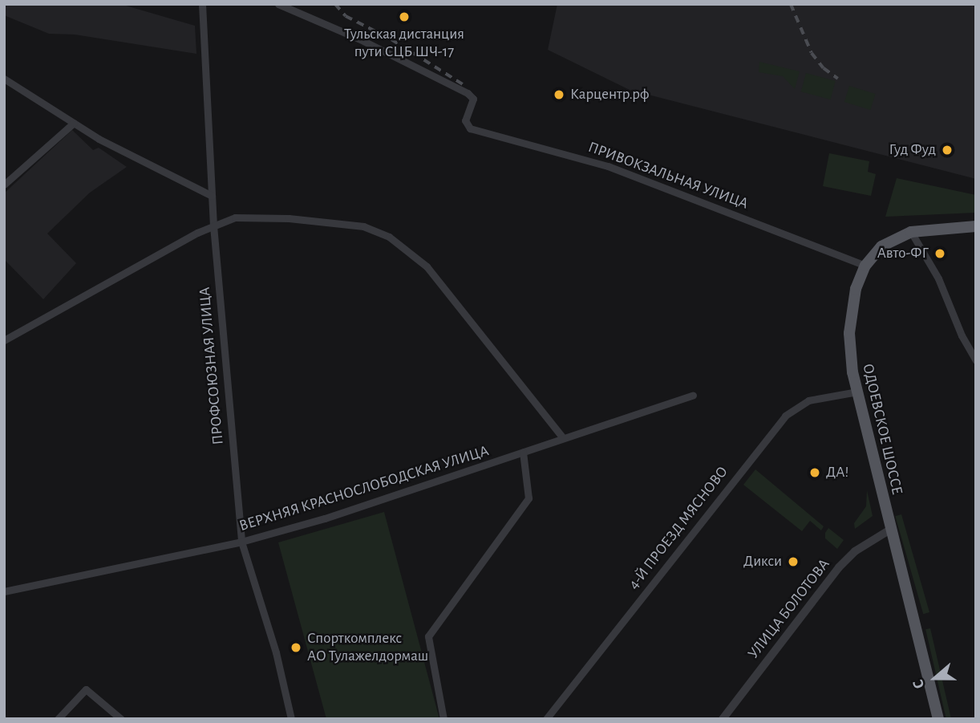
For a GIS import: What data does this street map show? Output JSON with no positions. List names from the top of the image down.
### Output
{
  "streets": {
    "main road": ["ОДОЕВСКОЕ ШОССЕ"],
    "street": [
      "ПРИВОКЗАЛЬНАЯ УЛИЦА",
      "ПРОФСОЮЗНАЯ УЛИЦА",
      "ВЕРХНЯЯ КРАСНОСЛОБОДСКАЯ УЛИЦА",
      "4-Й ПРОЕЗД МЯСНОВО",
      "УЛИЦА БОЛОТОВА"
    ]
  },
  "crossings": [
    ["ПРИВОКЗАЛЬНАЯ УЛИЦА", "ОДОЕВСКОЕ ШОССЕ"],
    ["ПРОФСОЮЗНАЯ УЛИЦА", "ВЕРХНЯЯ КРАСНОСЛОБОДСКАЯ УЛИЦА"],
    ["ОДОЕВСКОЕ ШОССЕ", "4-Й ПРОЕЗД МЯСНОВО"],
    ["ОДОЕВСКОЕ ШОССЕ", "УЛИЦА БОЛОТОВА"]
  ],
  "places": [
    "Тульская дистанция пути СЦБ ШЧ-17",
    "Карцентр.рф",
    "Гуд Фуд",
    "Авто-ФГ",
    "ДА!",
    "Дикси",
    "Спорткомплекс АО Тулажелдормаш"
  ],
  "north": "left"
}
